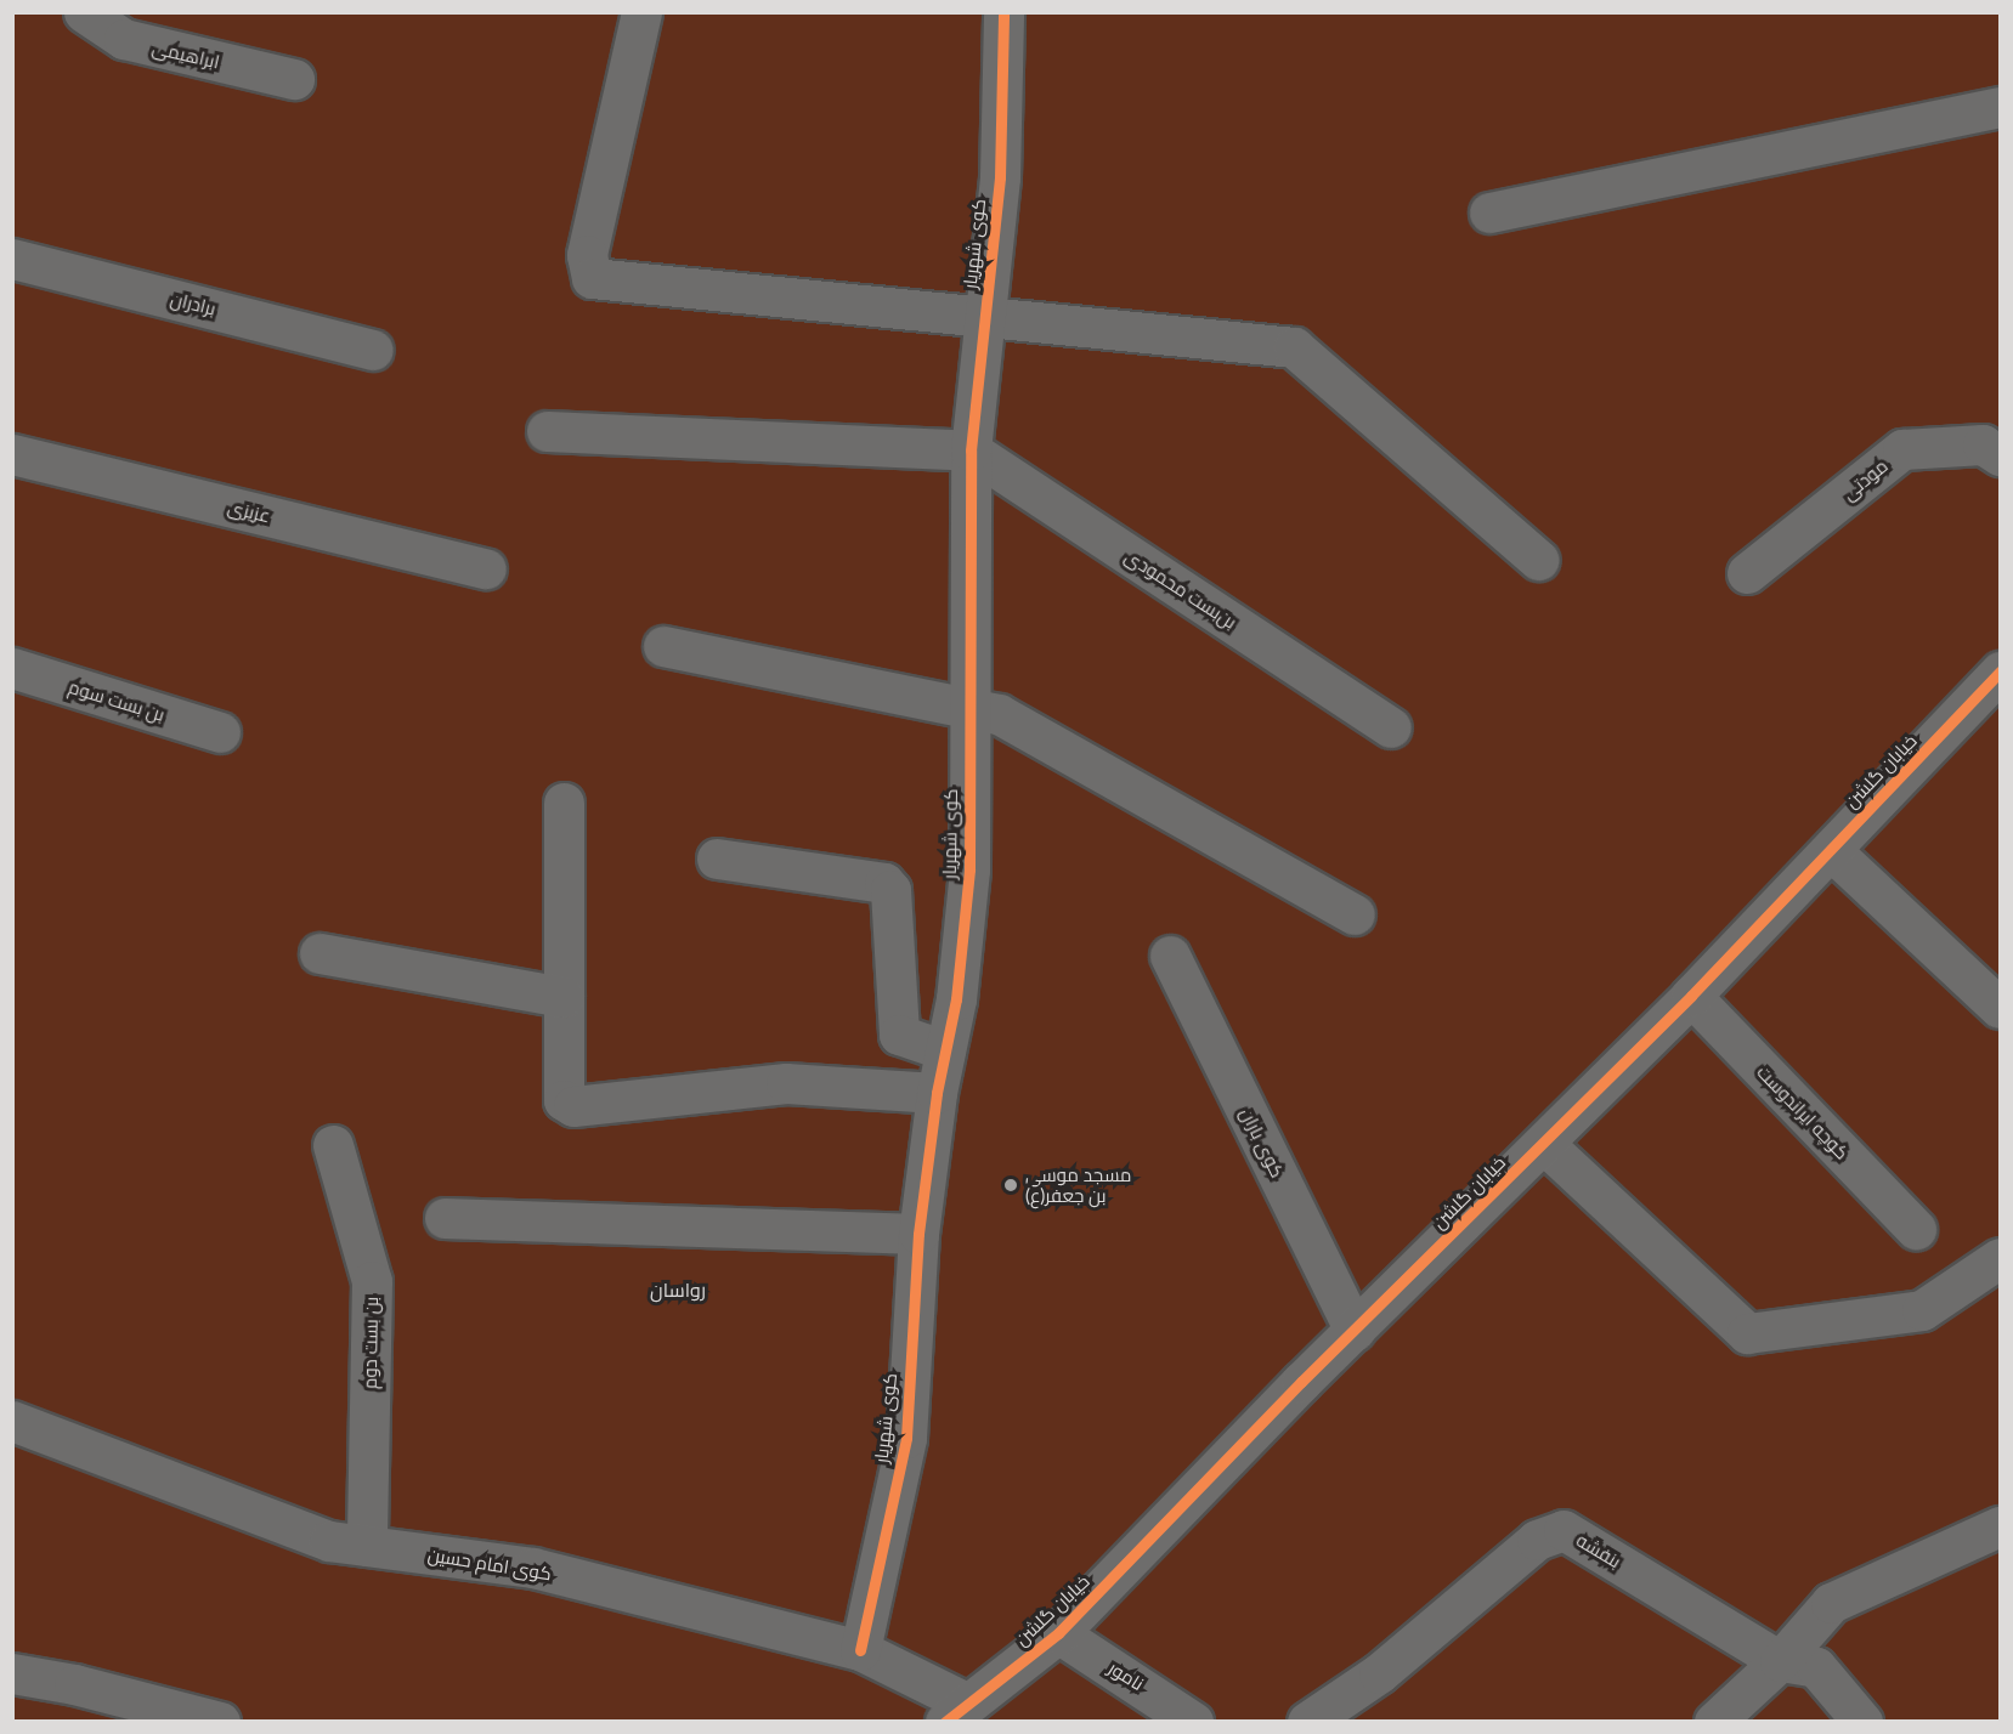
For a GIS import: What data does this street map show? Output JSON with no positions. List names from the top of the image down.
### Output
{
  "streets": {
    "street": [
      "ابراهیمی",
      "کوی شهریار",
      "برادران",
      "مودتی",
      "عزیزی",
      "بن‌بست محمودی",
      "بن بست سوم",
      "خیابان گلشن",
      "کوچه ایراندوست",
      "کوی باران",
      "بن بست دوم",
      "بنفشه",
      "کوی امام حسین",
      "نامور"
    ]
  },
  "crossings": [
    ["کوی شهریار", "بن‌بست محمودی"],
    ["کوی شهریار", "کوی امام حسین"],
    ["خیابان گلشن", "کوچه ایراندوست"],
    ["خیابان گلشن", "کوی باران"],
    ["خیابان گلشن", "کوی امام حسین"],
    ["خیابان گلشن", "نامور"],
    ["بن بست دوم", "کوی امام حسین"]
  ],
  "districts": ["رواسان"],
  "places": ["مسجد موسی بن جعفر(ع)"]
}
